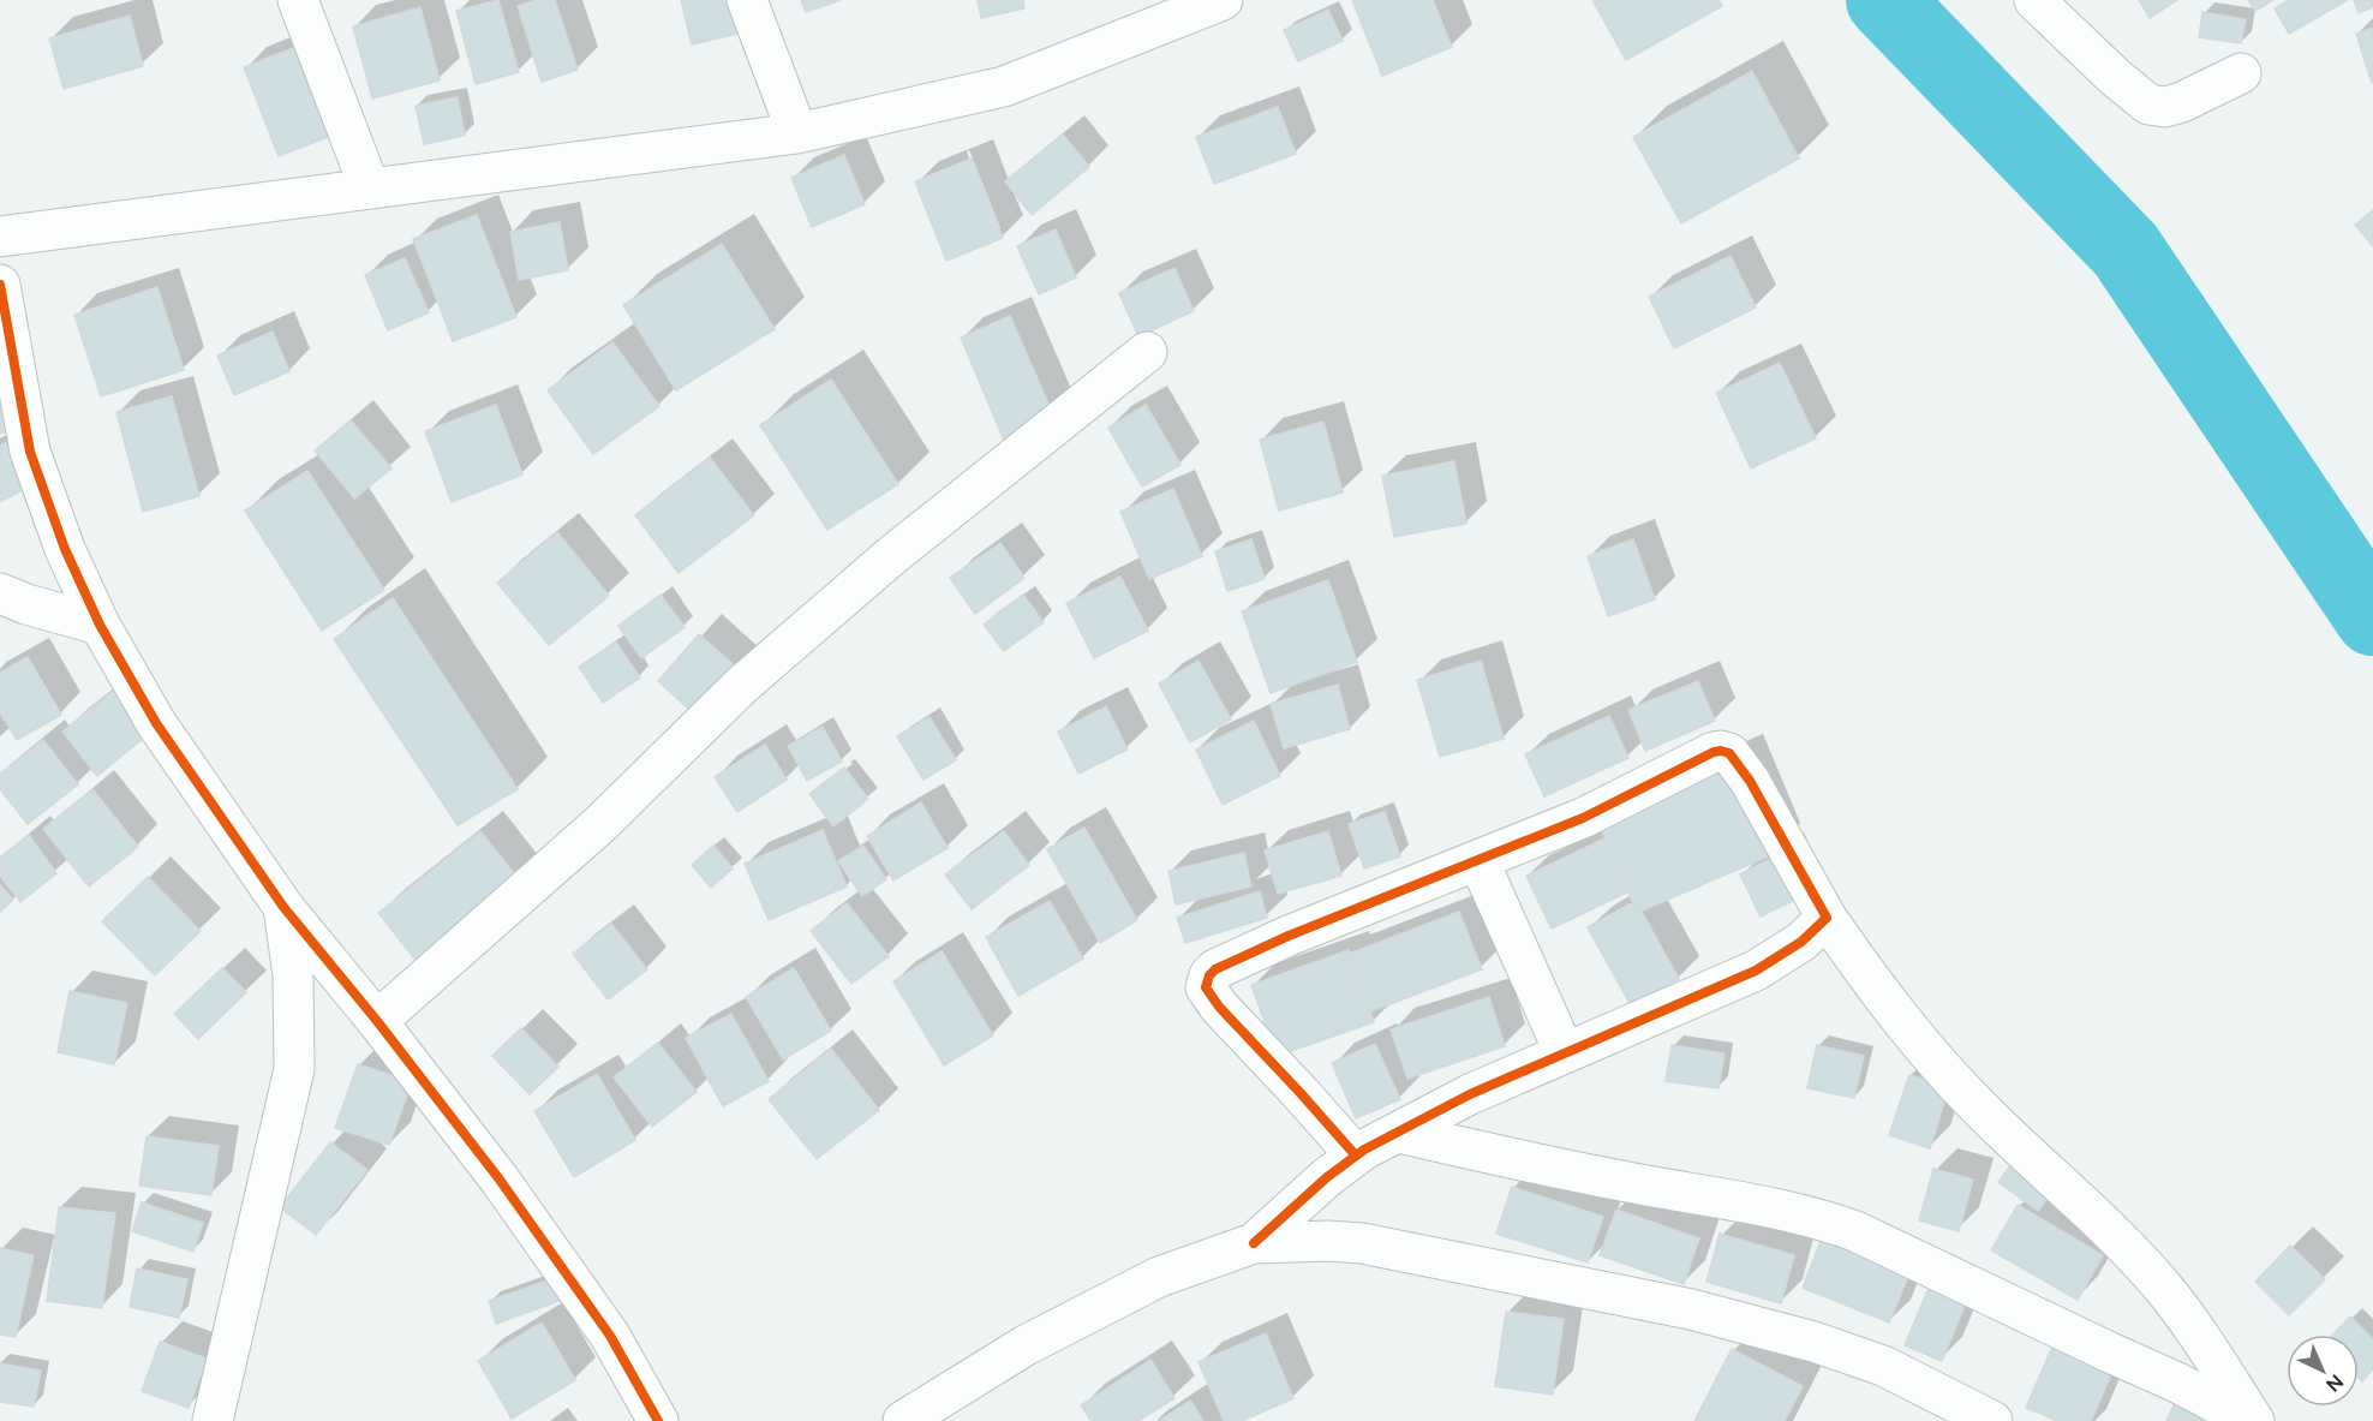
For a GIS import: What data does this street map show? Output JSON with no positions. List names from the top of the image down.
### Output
{
  "north": "bottom right"
}
